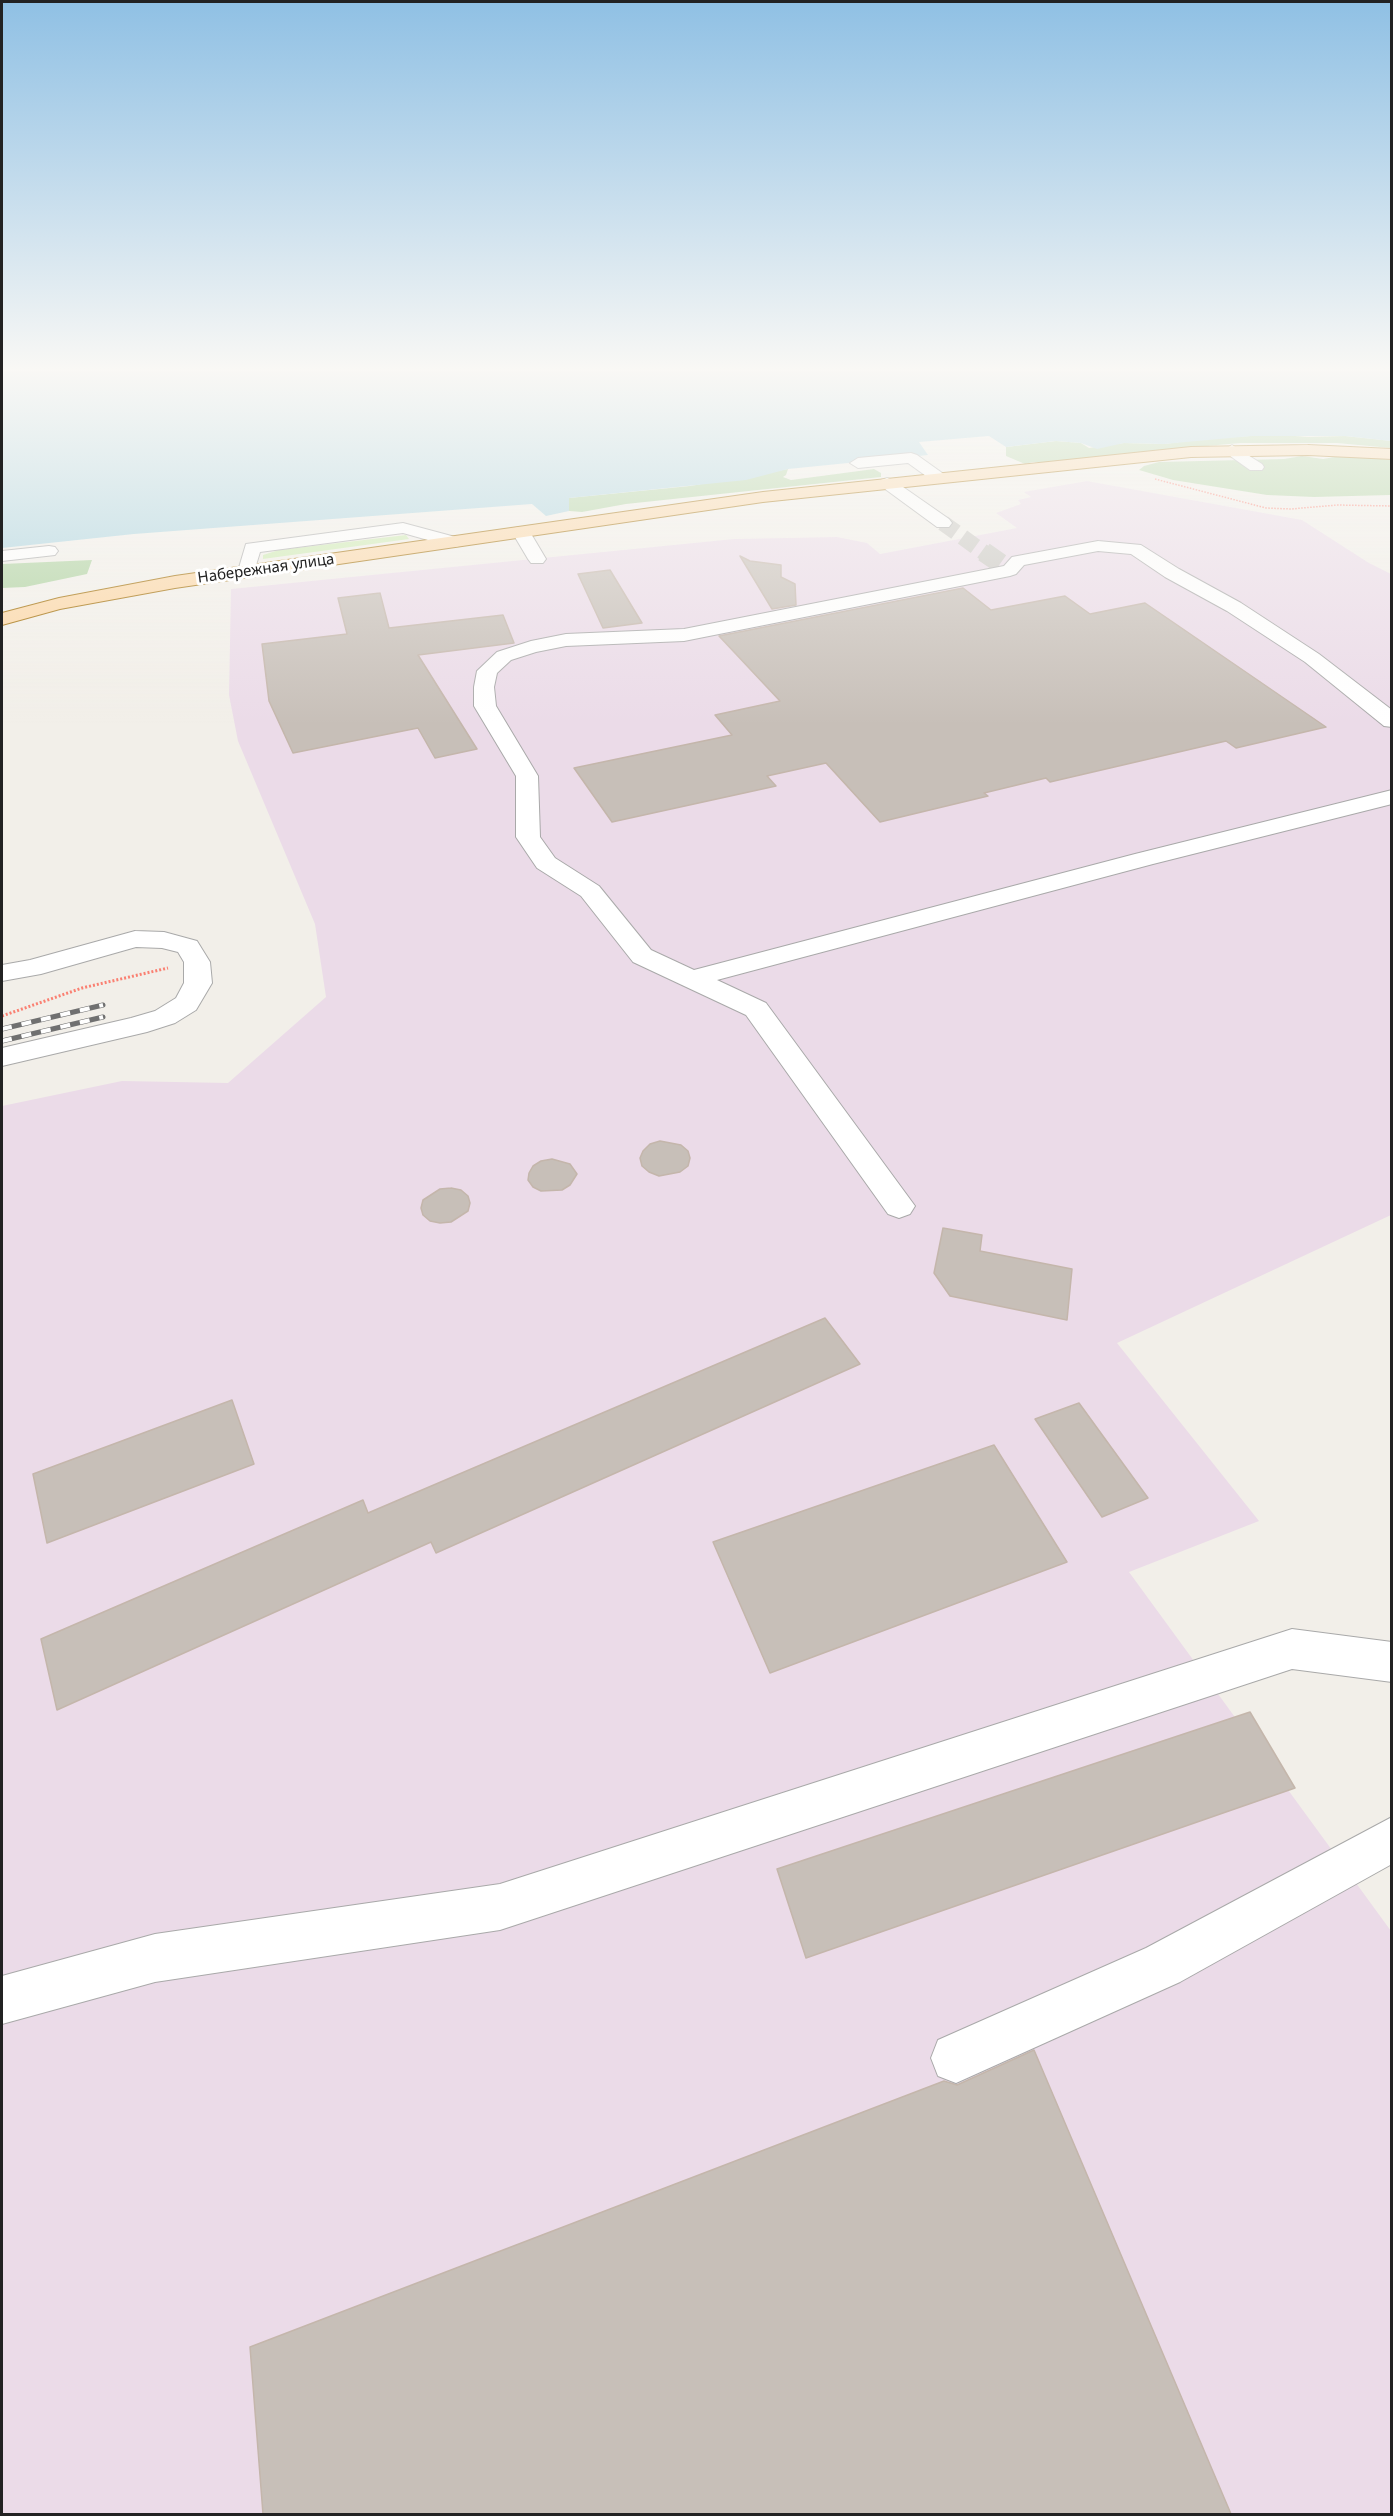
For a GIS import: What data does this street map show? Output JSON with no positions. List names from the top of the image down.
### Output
{
  "streets": {
    "main road": ["Набережная улица"]
  }
}
